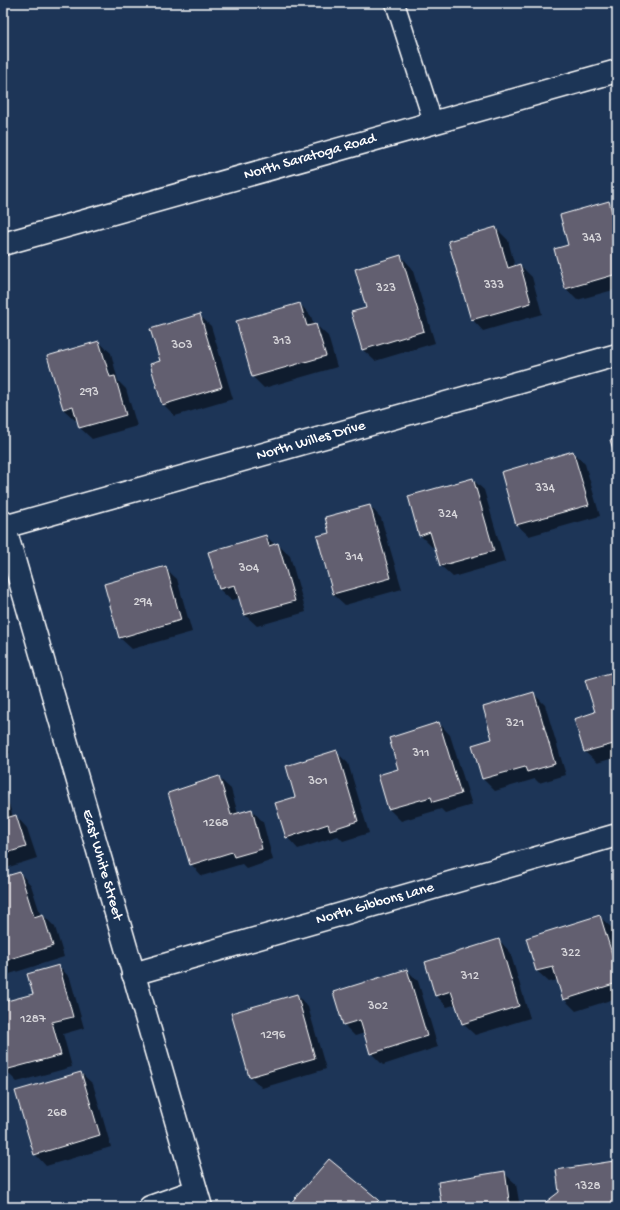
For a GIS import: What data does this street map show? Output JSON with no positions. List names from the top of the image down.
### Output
{
  "streets": {
    "street": [
      "North Saratoga Road",
      "North Willes Drive",
      "East White Street",
      "North Gibbons Lane"
    ]
  },
  "crossings": [
    ["North Willes Drive", "East White Street"],
    ["East White Street", "North Gibbons Lane"]
  ],
  "house_numbers": [
    "343",
    "333",
    "323",
    "313",
    "303",
    "293",
    "334",
    "324",
    "314",
    "304",
    "294",
    "321",
    "311",
    "301",
    "1268",
    "322",
    "312",
    "302",
    "1287",
    "1296",
    "268",
    "1328"
  ]
}
